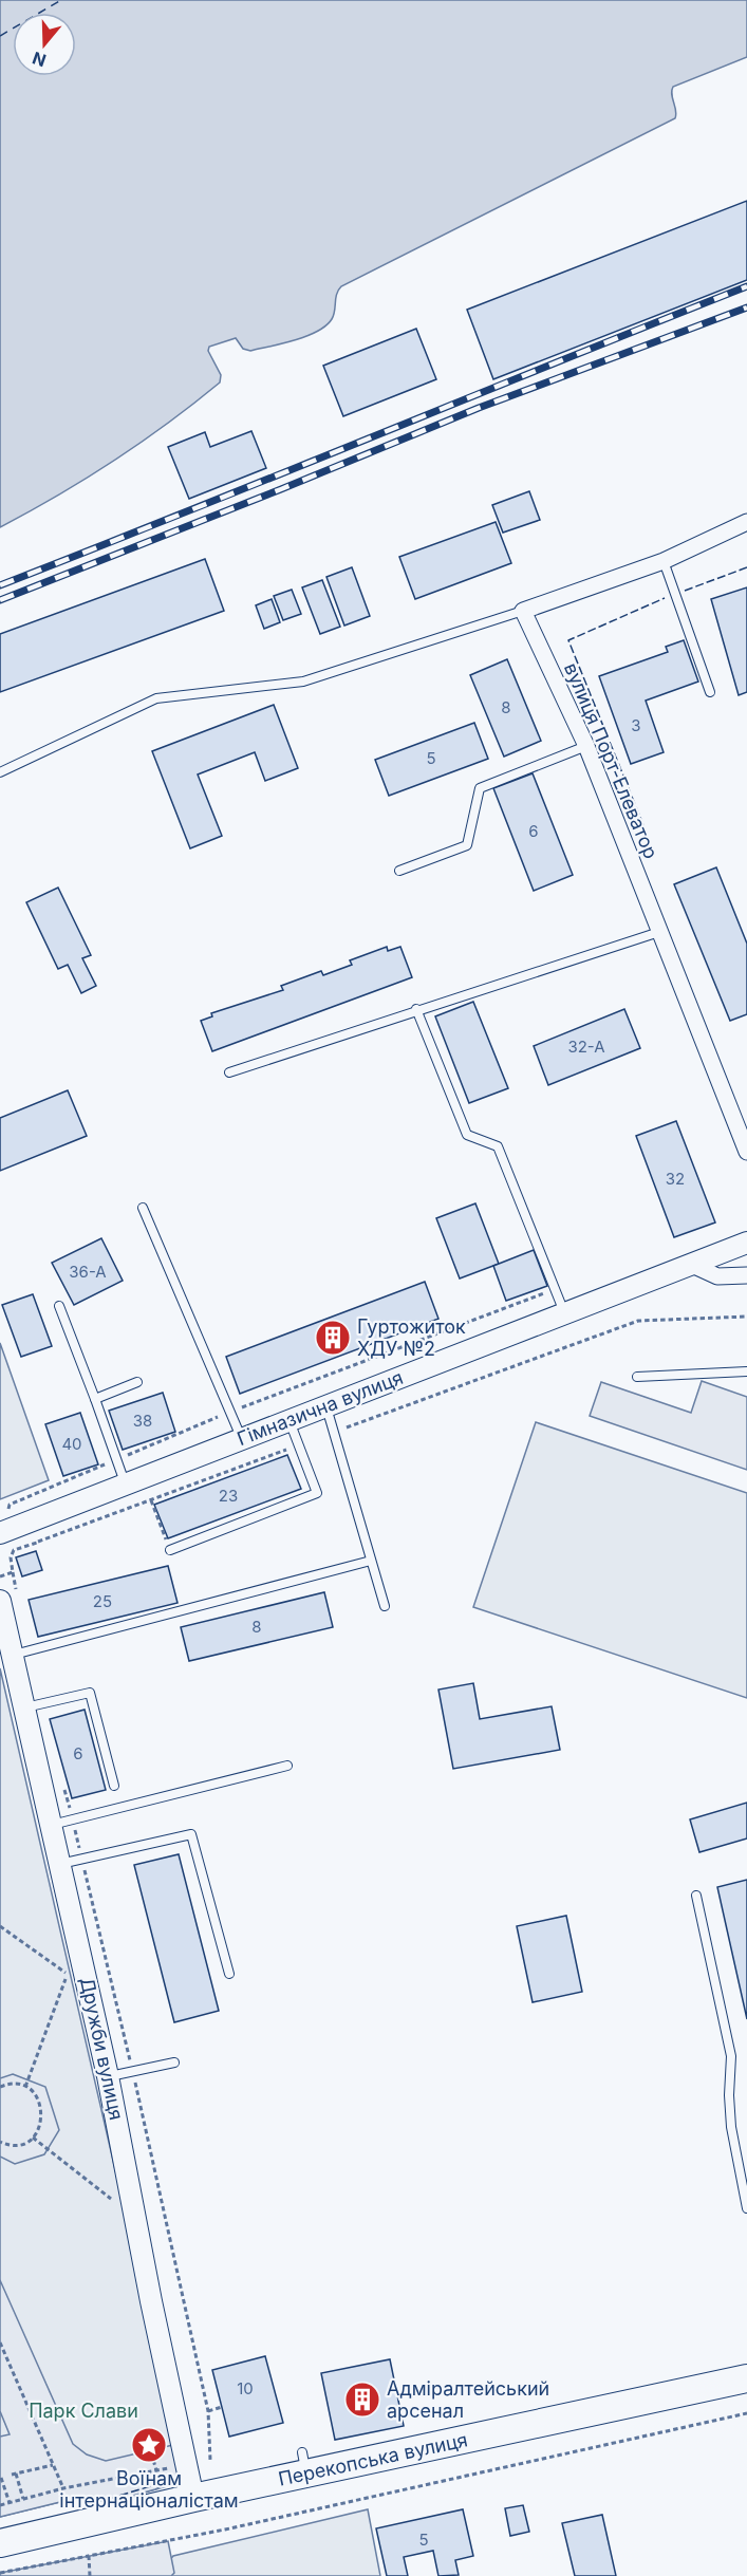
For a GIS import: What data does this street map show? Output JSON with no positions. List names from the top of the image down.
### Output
{
  "streets": {
    "main road": ["Перекопська вулиця"],
    "street": ["вулиця Порт-Елеватор", "Гімназична вулиця", "Дружби вулиця"]
  },
  "crossings": [
    ["Дружби вулиця", "Перекопська вулиця"]
  ],
  "parks": ["Парк Слави"],
  "places": {
    "building": ["Гуртожиток ХДУ №2", "Адміралтейський арсенал"],
    "place": ["Воїнам інтернаціоналістам"]
  },
  "house_numbers": [
    "8",
    "3",
    "5",
    "6",
    "32-А",
    "32",
    "36-А",
    "38",
    "40",
    "23",
    "25",
    "8",
    "6",
    "10",
    "5"
  ],
  "north": "bottom"
}
